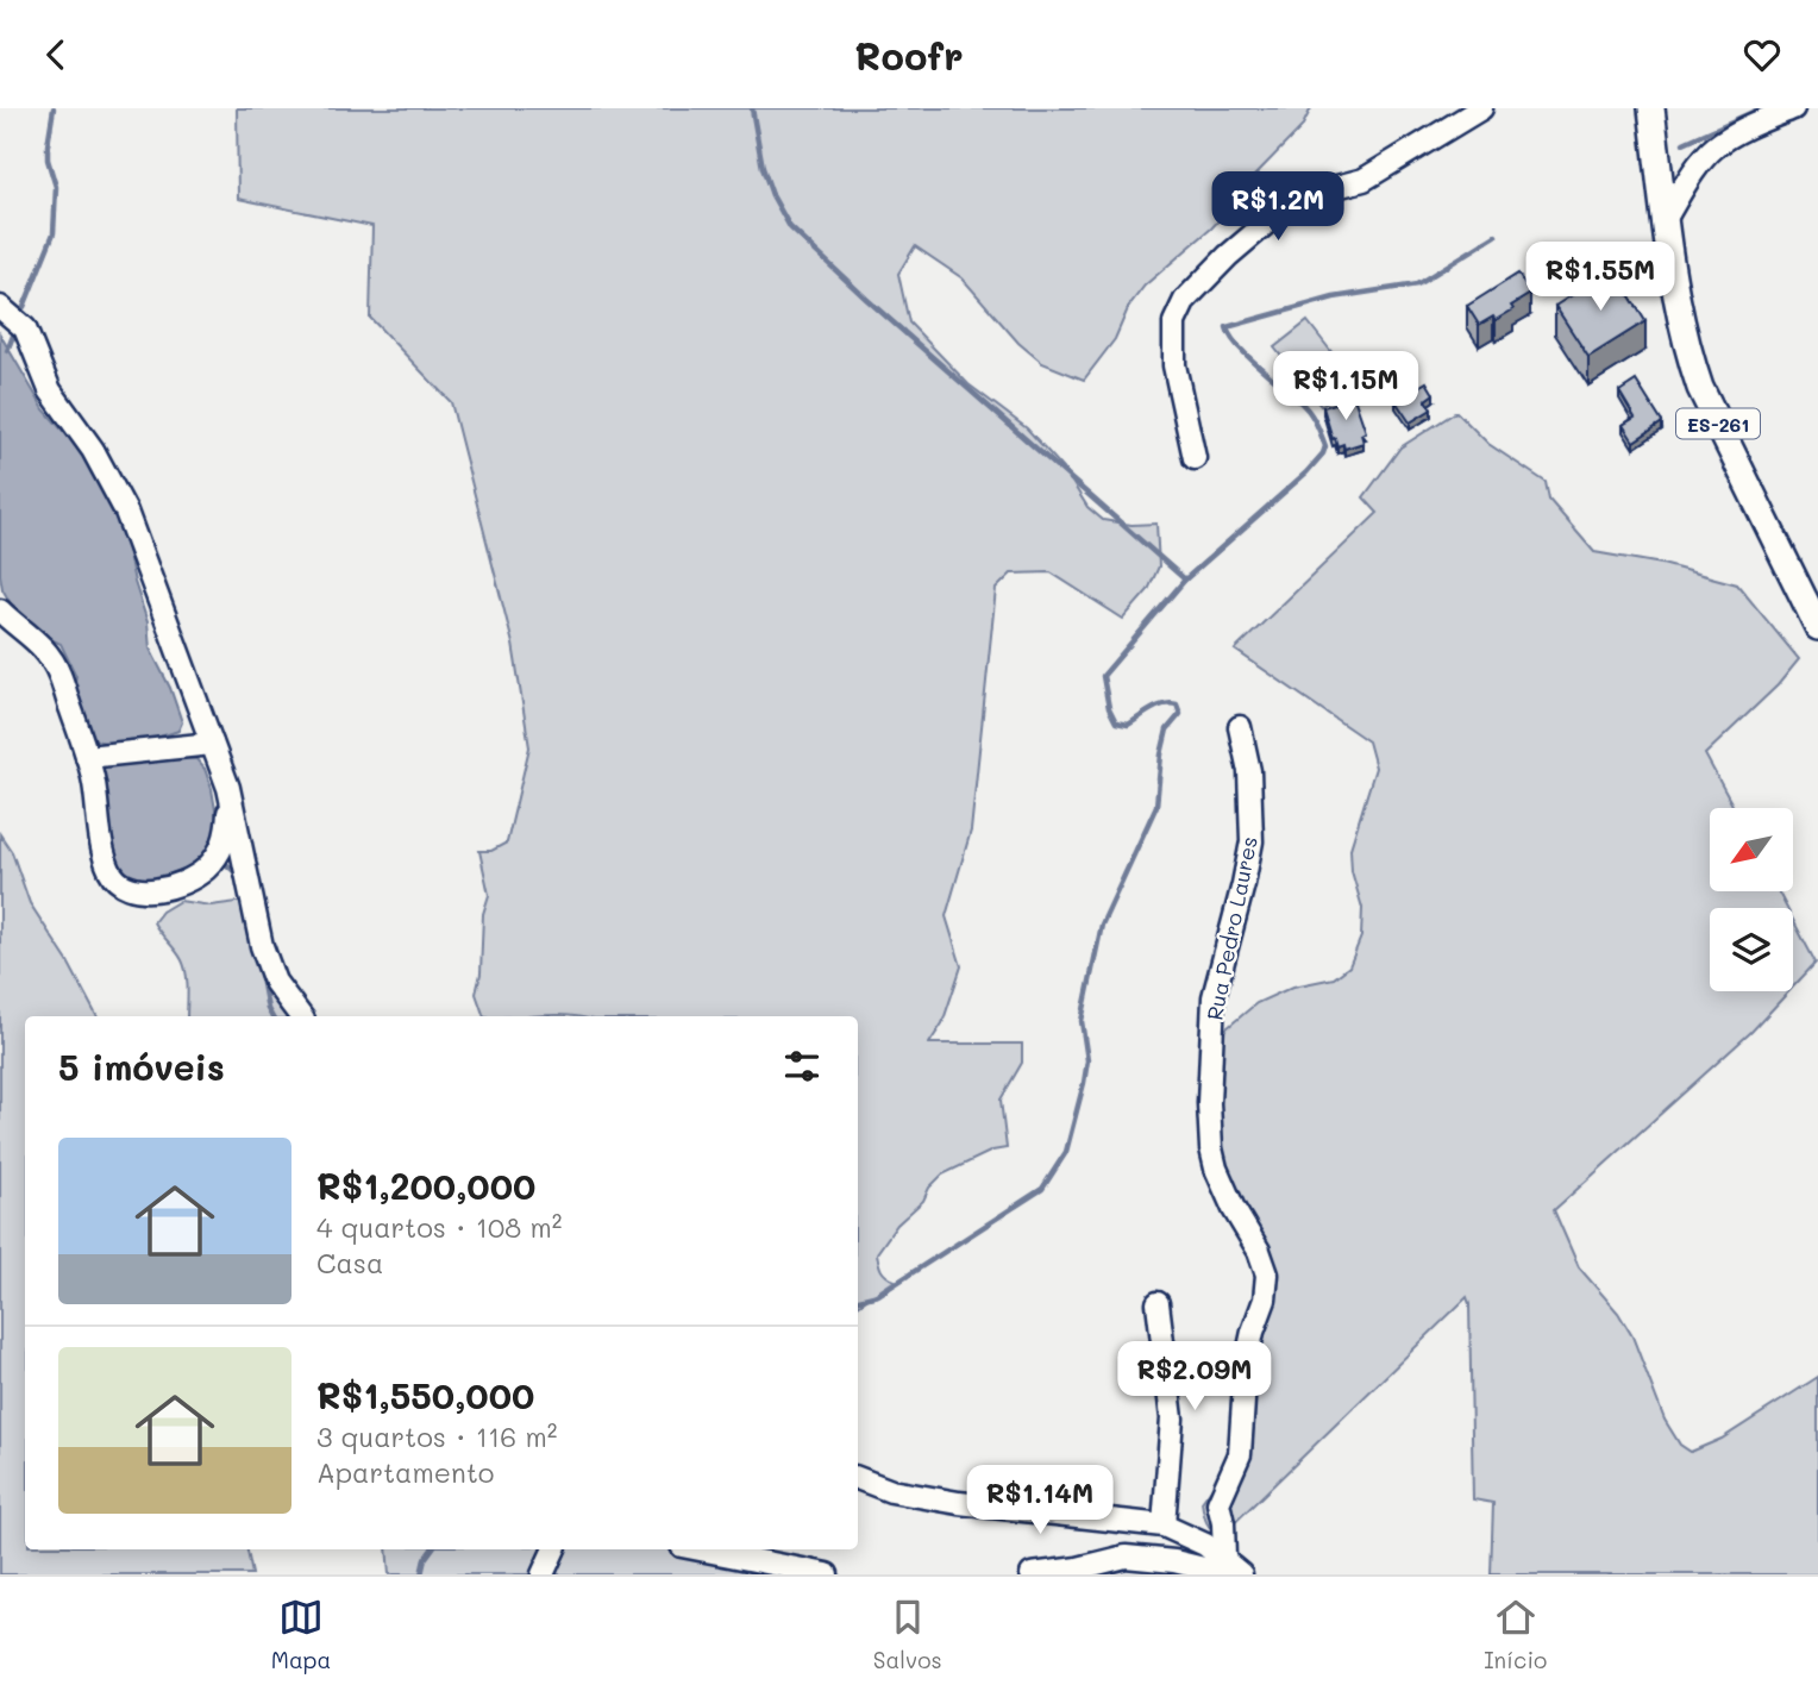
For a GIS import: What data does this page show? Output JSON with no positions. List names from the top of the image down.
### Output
{
  "streets": {
    "main road": ["ES-261"],
    "street": ["Rua Pedro Laures"]
  },
  "north": "bottom left",
  "page": {
    "header": "Roofr",
    "price": [
      "R$1.2M",
      "R$1.55M",
      "R$1.15M",
      "R$2.09M",
      "R$1.14M"
    ],
    "heading": "5 imóveis",
    "list": [
      {
        "name": "R$1,200,000",
        "note": "4 quartos · 108 m² · Casa"
      },
      {
        "name": "R$1,550,000",
        "note": "3 quartos · 116 m² · Apartamento"
      }
    ],
    "tabs": ["Mapa", "Salvos", "Início"]
  }
}
